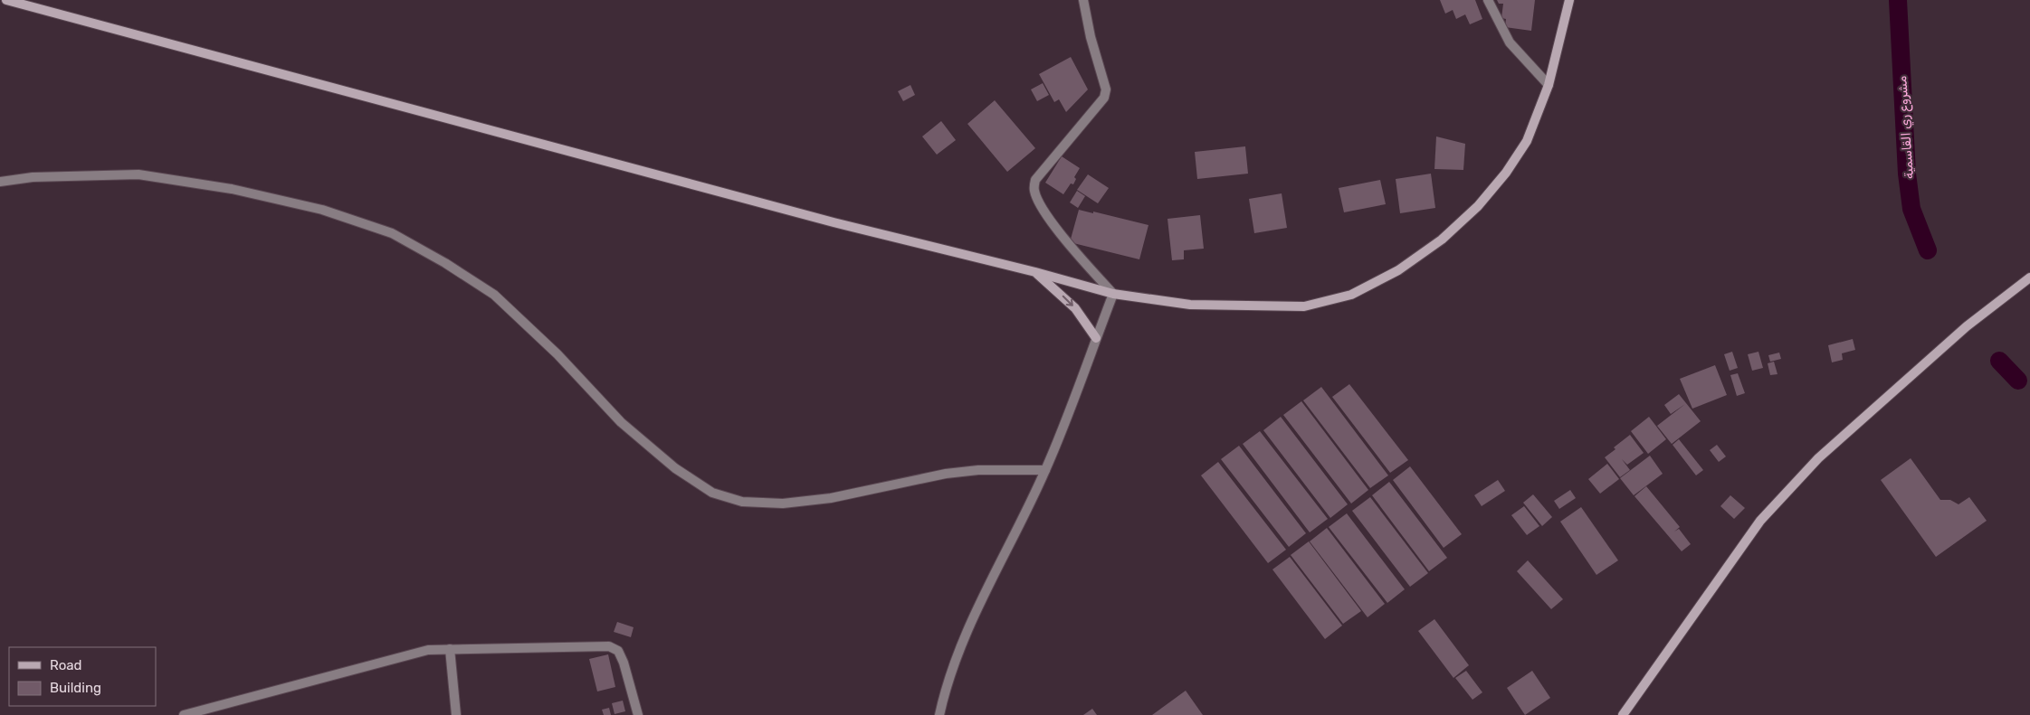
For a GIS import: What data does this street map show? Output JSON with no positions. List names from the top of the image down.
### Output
{
  "water": ["مشروع ري القاسمية"],
  "legend": ["Road", "Building"]
}
